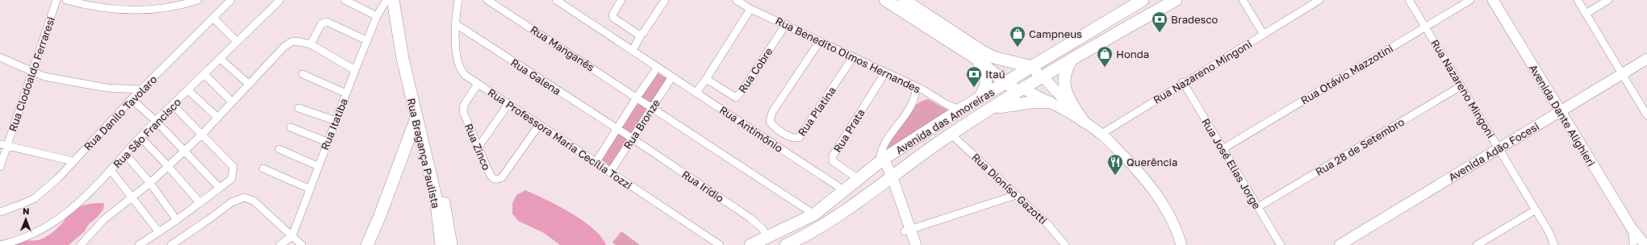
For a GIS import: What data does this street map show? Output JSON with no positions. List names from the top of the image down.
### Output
{
  "streets": {
    "main road": ["Avenida das Amoreiras", "Rua Bragança Paulista"],
    "street": [
      "Rua Manganês",
      "Rua Benedito Olmos Hernandes",
      "Rua Cobre",
      "Rua Nazareno Mingoni",
      "Rua Clodoaldo Ferraresi",
      "Rua Otávio Mazzotini",
      "Rua Galena",
      "Rua Platina",
      "Rua Danilo Tavolaro",
      "Avenida Dante Alighieri",
      "Rua Itatiba",
      "Rua Bronze",
      "Rua Antimônio",
      "Rua Prata",
      "Rua São Francisco",
      "Rua Professora Maria Cecília Tozzi",
      "Rua Zinco",
      "Rua 28 de Setembro",
      "Avenida Adão Focesi",
      "Rua José Elias Jorge",
      "Rua Irídio",
      "Rua Dioníso Gazotti"
    ]
  },
  "crossings": [
    ["Rua Manganês", "Rua Bronze"],
    ["Rua Benedito Olmos Hernandes", "Rua Cobre"],
    ["Rua Benedito Olmos Hernandes", "Rua Platina"],
    ["Rua Benedito Olmos Hernandes", "Avenida das Amoreiras"],
    ["Rua Benedito Olmos Hernandes", "Rua Prata"],
    ["Rua Nazareno Mingoni", "Rua Otávio Mazzotini"],
    ["Rua Nazareno Mingoni", "Rua 28 de Setembro"],
    ["Rua Nazareno Mingoni", "Avenida Adão Focesi"],
    ["Rua Nazareno Mingoni", "Rua José Elias Jorge"],
    ["Rua Otávio Mazzotini", "Rua José Elias Jorge"],
    ["Rua Galena", "Rua Bronze"],
    ["Rua Galena", "Rua Professora Maria Cecília Tozzi"],
    ["Rua Galena", "Rua Irídio"],
    ["Avenida Dante Alighieri", "Avenida Adão Focesi"],
    ["Avenida das Amoreiras", "Rua Antimônio"],
    ["Avenida das Amoreiras", "Rua Prata"],
    ["Avenida das Amoreiras", "Rua Irídio"],
    ["Avenida das Amoreiras", "Rua Dioníso Gazotti"],
    ["Rua Itatiba", "Rua Bragança Paulista"],
    ["Rua Bronze", "Rua Antimônio"],
    ["Rua Bronze", "Rua Professora Maria Cecília Tozzi"],
    ["Rua Bronze", "Rua Irídio"],
    ["Rua Professora Maria Cecília Tozzi", "Rua Zinco"],
    ["Rua 28 de Setembro", "Rua José Elias Jorge"]
  ],
  "places": {
    "bank": ["Bradesco", "Itaú"],
    "shop": ["Campneus", "Honda"],
    "restaurant": ["Querência"]
  },
  "north": "top"
}
